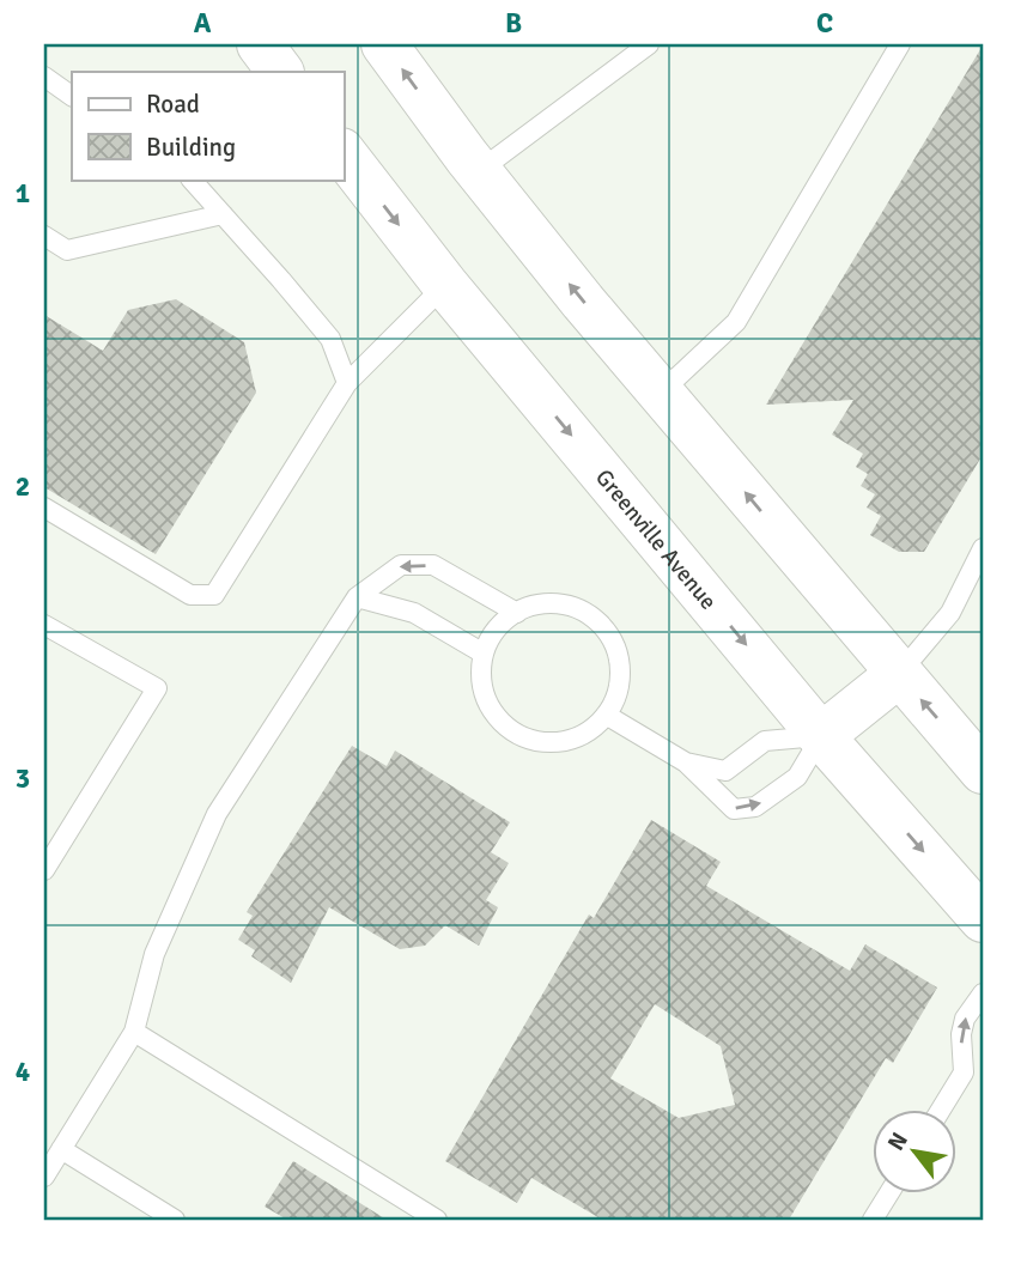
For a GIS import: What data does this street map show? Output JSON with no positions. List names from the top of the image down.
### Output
{
  "streets": {
    "main road": ["Greenville Avenue"]
  },
  "legend": ["Road", "Building"],
  "north": "top left",
  "grid": {
    "columns": ["A", "B", "C"],
    "rows": [
      "1",
      "2",
      "3",
      "4"
    ]
  }
}
